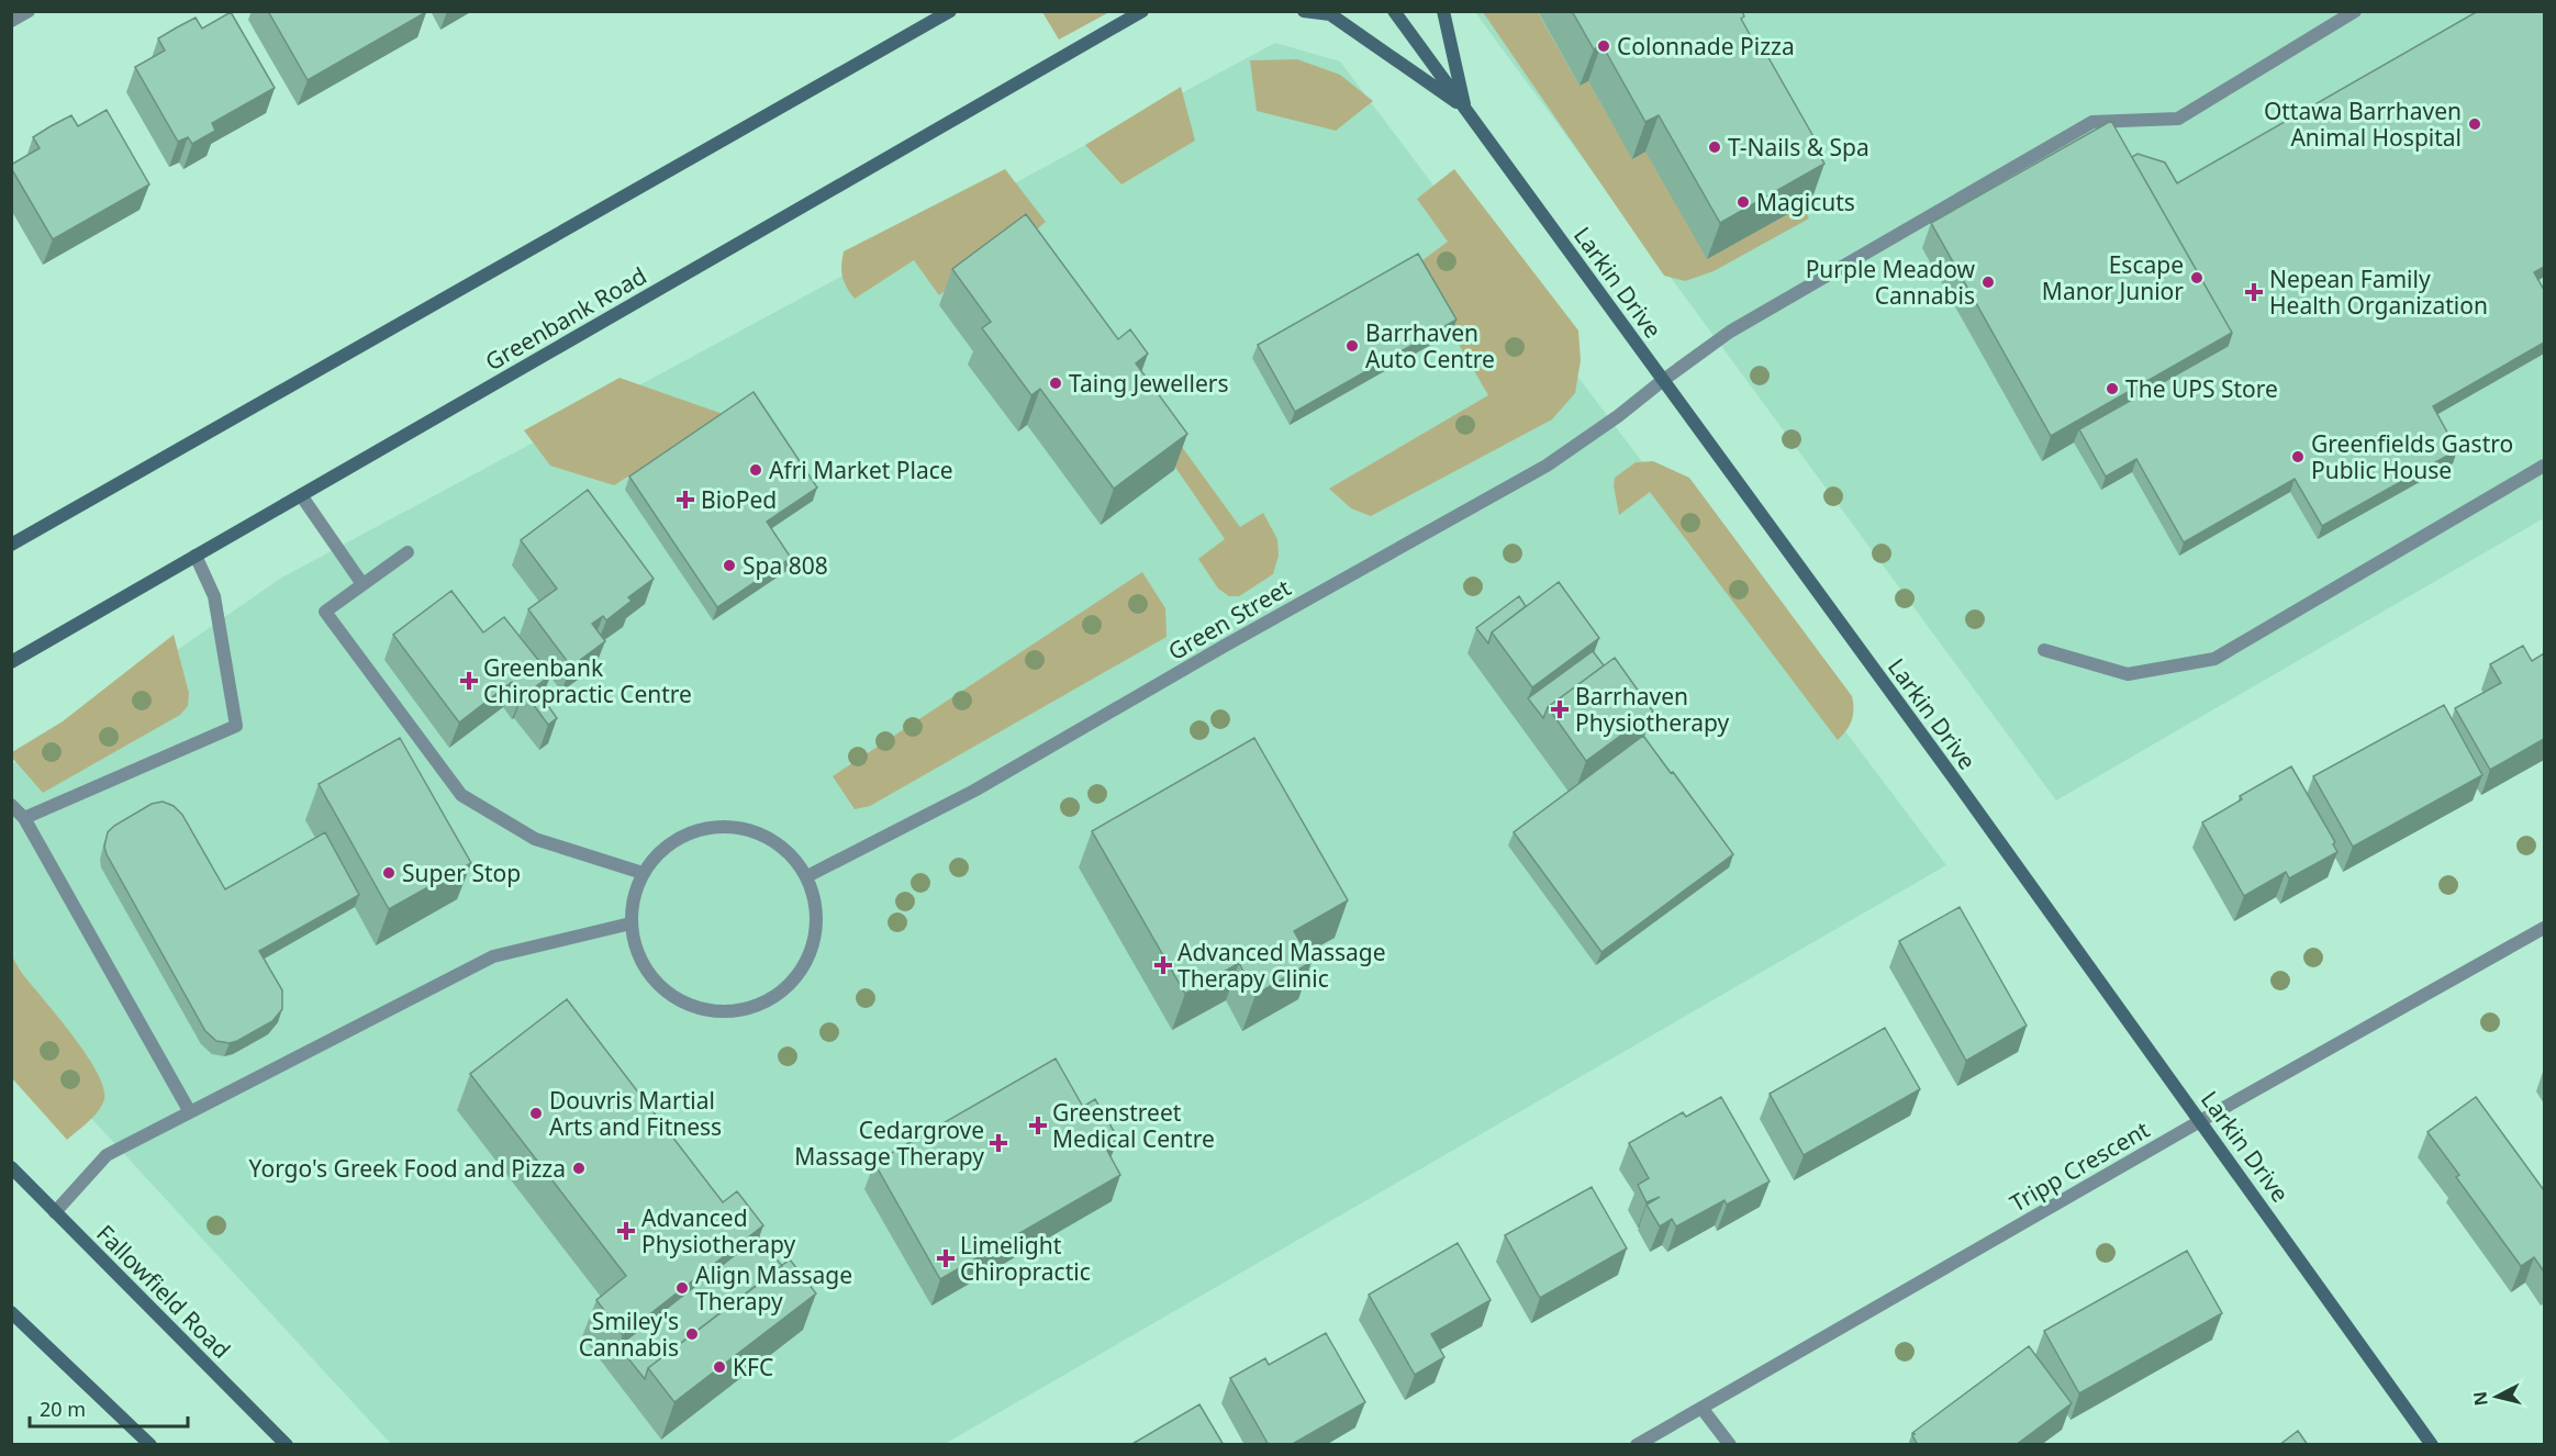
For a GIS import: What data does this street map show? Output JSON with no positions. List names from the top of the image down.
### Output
{
  "streets": {
    "main road": ["Larkin Drive", "Greenbank Road", "Fallowfield Road"],
    "street": ["Green Street", "Tripp Crescent"]
  },
  "crossings": [
    ["Larkin Drive", "Green Street"],
    ["Larkin Drive", "Tripp Crescent"]
  ],
  "places": {
    "other": [
      "Colonnade Pizza",
      "Ottawa Barrhaven Animal Hospital",
      "T-Nails & Spa",
      "Magicuts",
      "Escape Manor Junior",
      "Purple Meadow Cannabis",
      "Barrhaven Auto Centre",
      "Taing Jewellers",
      "The UPS Store",
      "Greenfields Gastro Public House",
      "Afri Market Place",
      "Spa 808",
      "Super Stop",
      "Douvris Martial Arts and Fitness",
      "Yorgo's Greek Food and Pizza",
      "Align Massage Therapy",
      "Smiley's Cannabis",
      "KFC"
    ],
    "health": [
      "Nepean Family Health Organization",
      "BioPed",
      "Greenbank Chiropractic Centre",
      "Barrhaven Physiotherapy",
      "Advanced Massage Therapy Clinic",
      "Greenstreet Medical Centre",
      "Cedargrove Massage Therapy",
      "Advanced Physiotherapy",
      "Limelight Chiropractic"
    ]
  },
  "scale_bar": "20 m",
  "north": "left"
}
